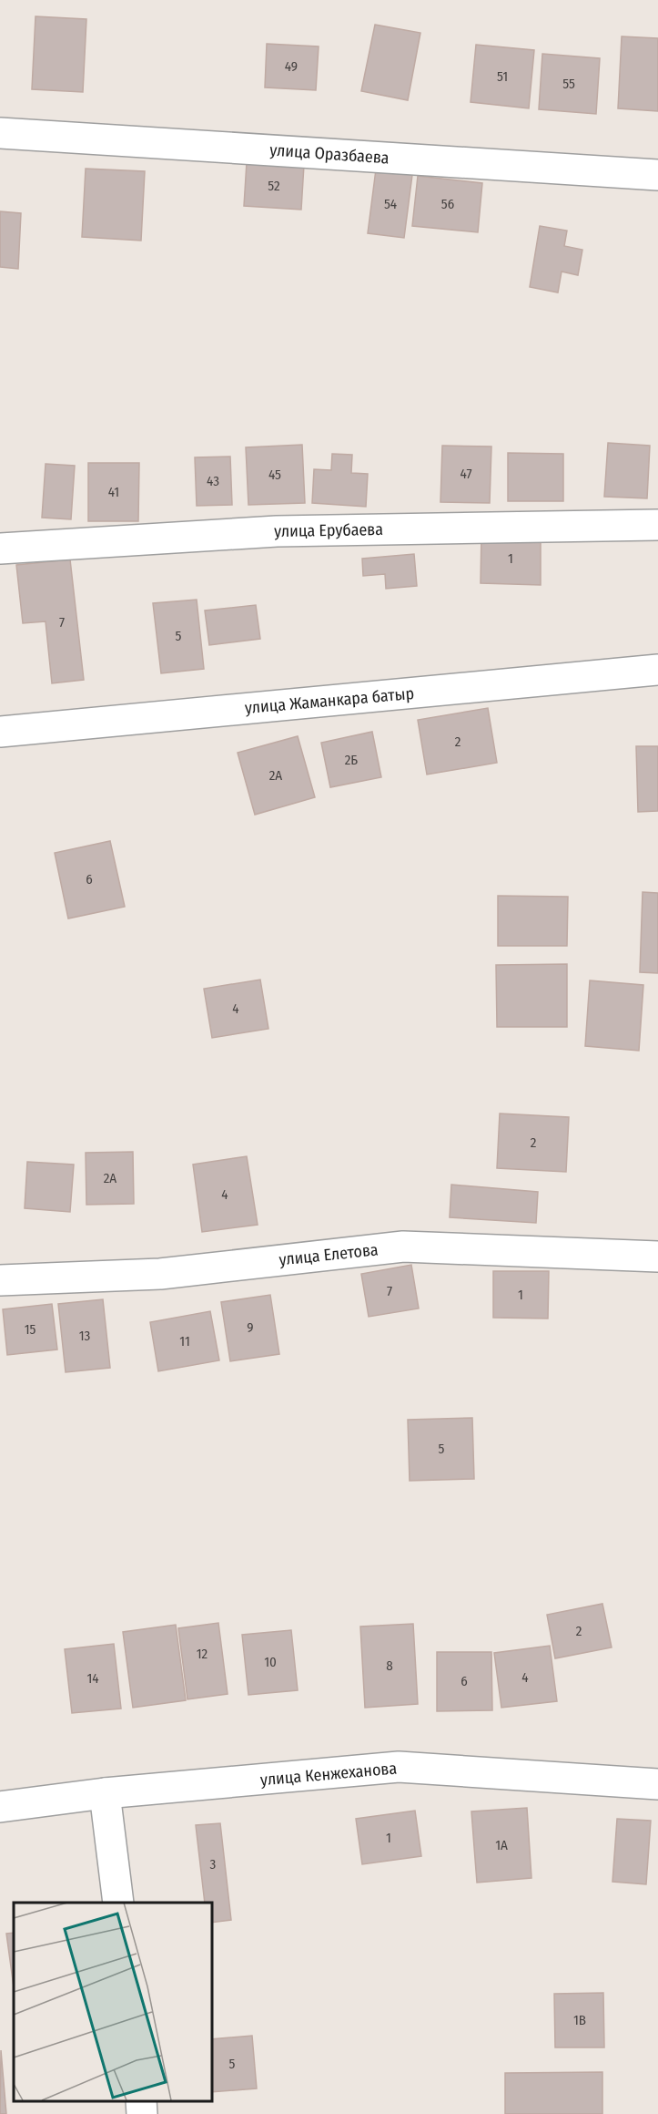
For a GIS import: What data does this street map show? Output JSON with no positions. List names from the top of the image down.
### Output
{
  "streets": {
    "street": [
      "улица Оразбаева",
      "улица Ерубаева",
      "улица Жаманкара батыр",
      "улица Елетова",
      "улица Кенжеханова"
    ]
  },
  "house_numbers": [
    "49",
    "51",
    "55",
    "52",
    "54",
    "56",
    "47",
    "45",
    "43",
    "41",
    "1",
    "7",
    "5",
    "2",
    "2Б",
    "2А",
    "6",
    "4",
    "2",
    "2А",
    "4",
    "7",
    "1",
    "9",
    "15",
    "13",
    "11",
    "5",
    "2",
    "12",
    "10",
    "8",
    "4",
    "14",
    "6",
    "1",
    "1А",
    "3",
    "1В",
    "5"
  ]
}
